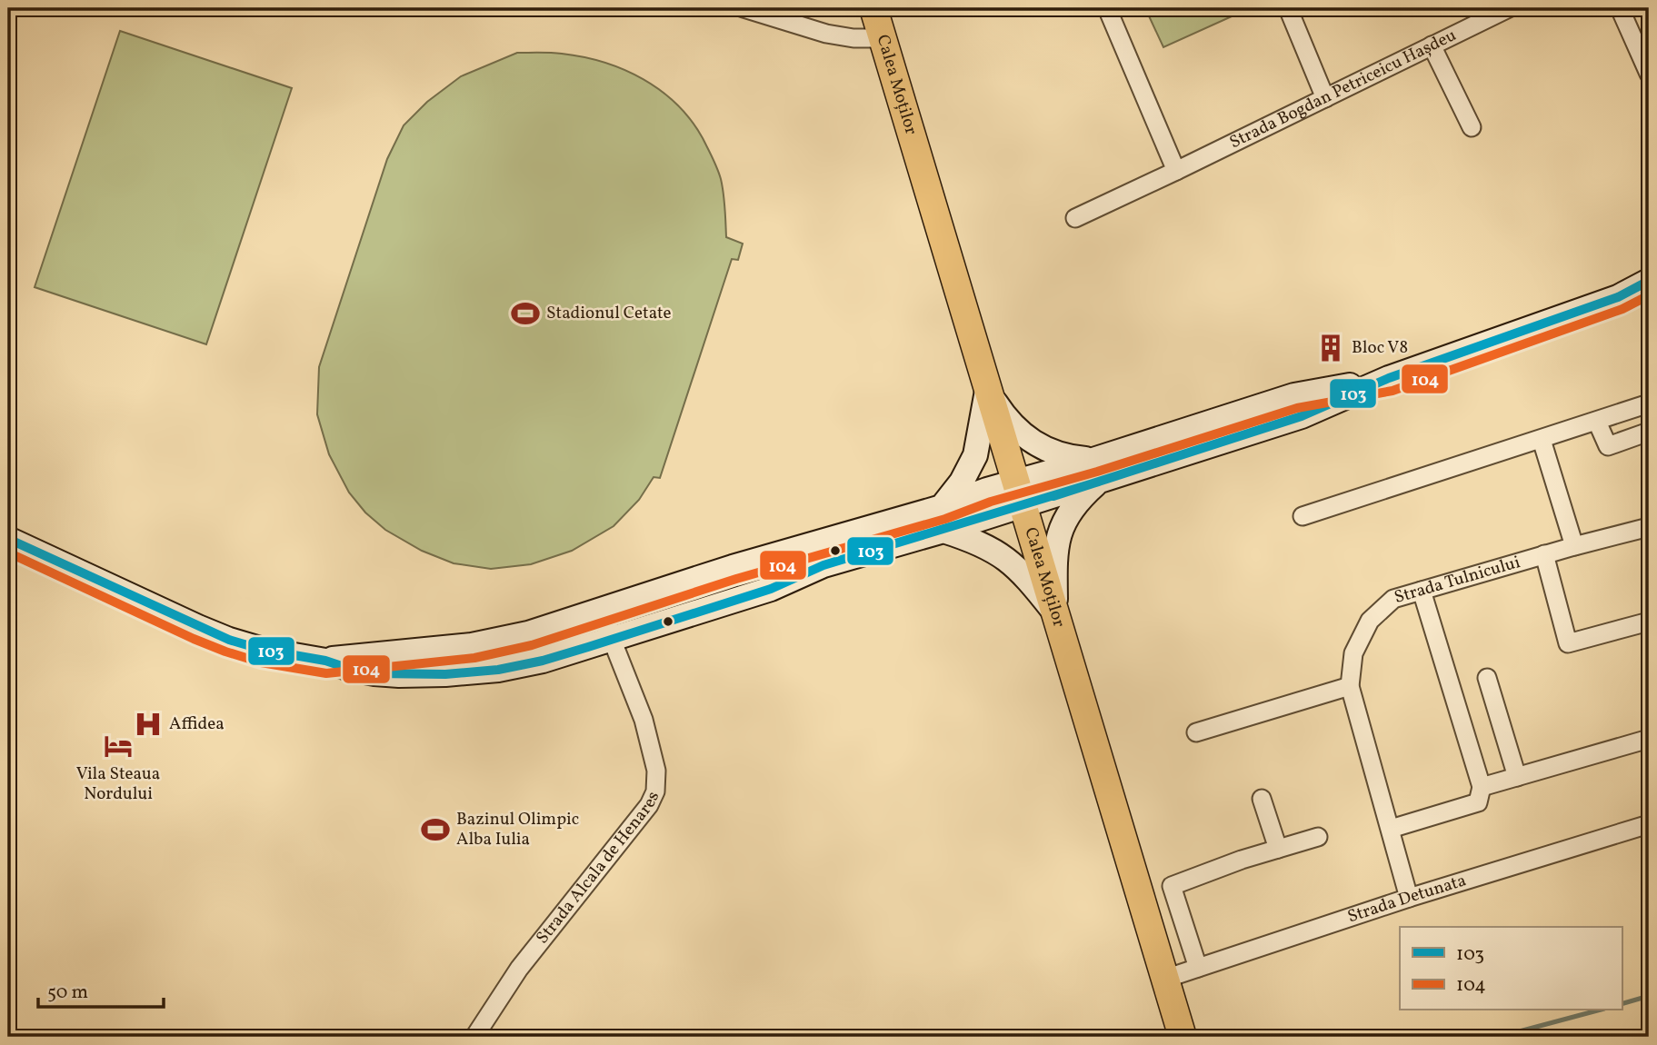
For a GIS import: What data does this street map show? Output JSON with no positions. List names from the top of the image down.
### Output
{
  "streets": {
    "main road": ["Calea Moților"],
    "street": [
      "Strada Bogdan Petriceicu Hașdeu",
      "Strada Tulnicului",
      "Strada Alcala de Henares",
      "Strada Detunata"
    ]
  },
  "crossings": [
    ["Calea Moților", "Strada Detunata"],
    ["Strada Tulnicului", "Strada Detunata"]
  ],
  "places": {
    "sports": ["Stadionul Cetate", "Bazinul Olimpic Alba Iulia"],
    "building": ["Bloc V8"],
    "hospital": ["Affidea"],
    "hotel": ["Vila Steaua Nordului"]
  },
  "lines": ["transit line 103", "transit line 104"],
  "legend": ["103", "104"],
  "scale_bar": "50 m"
}
